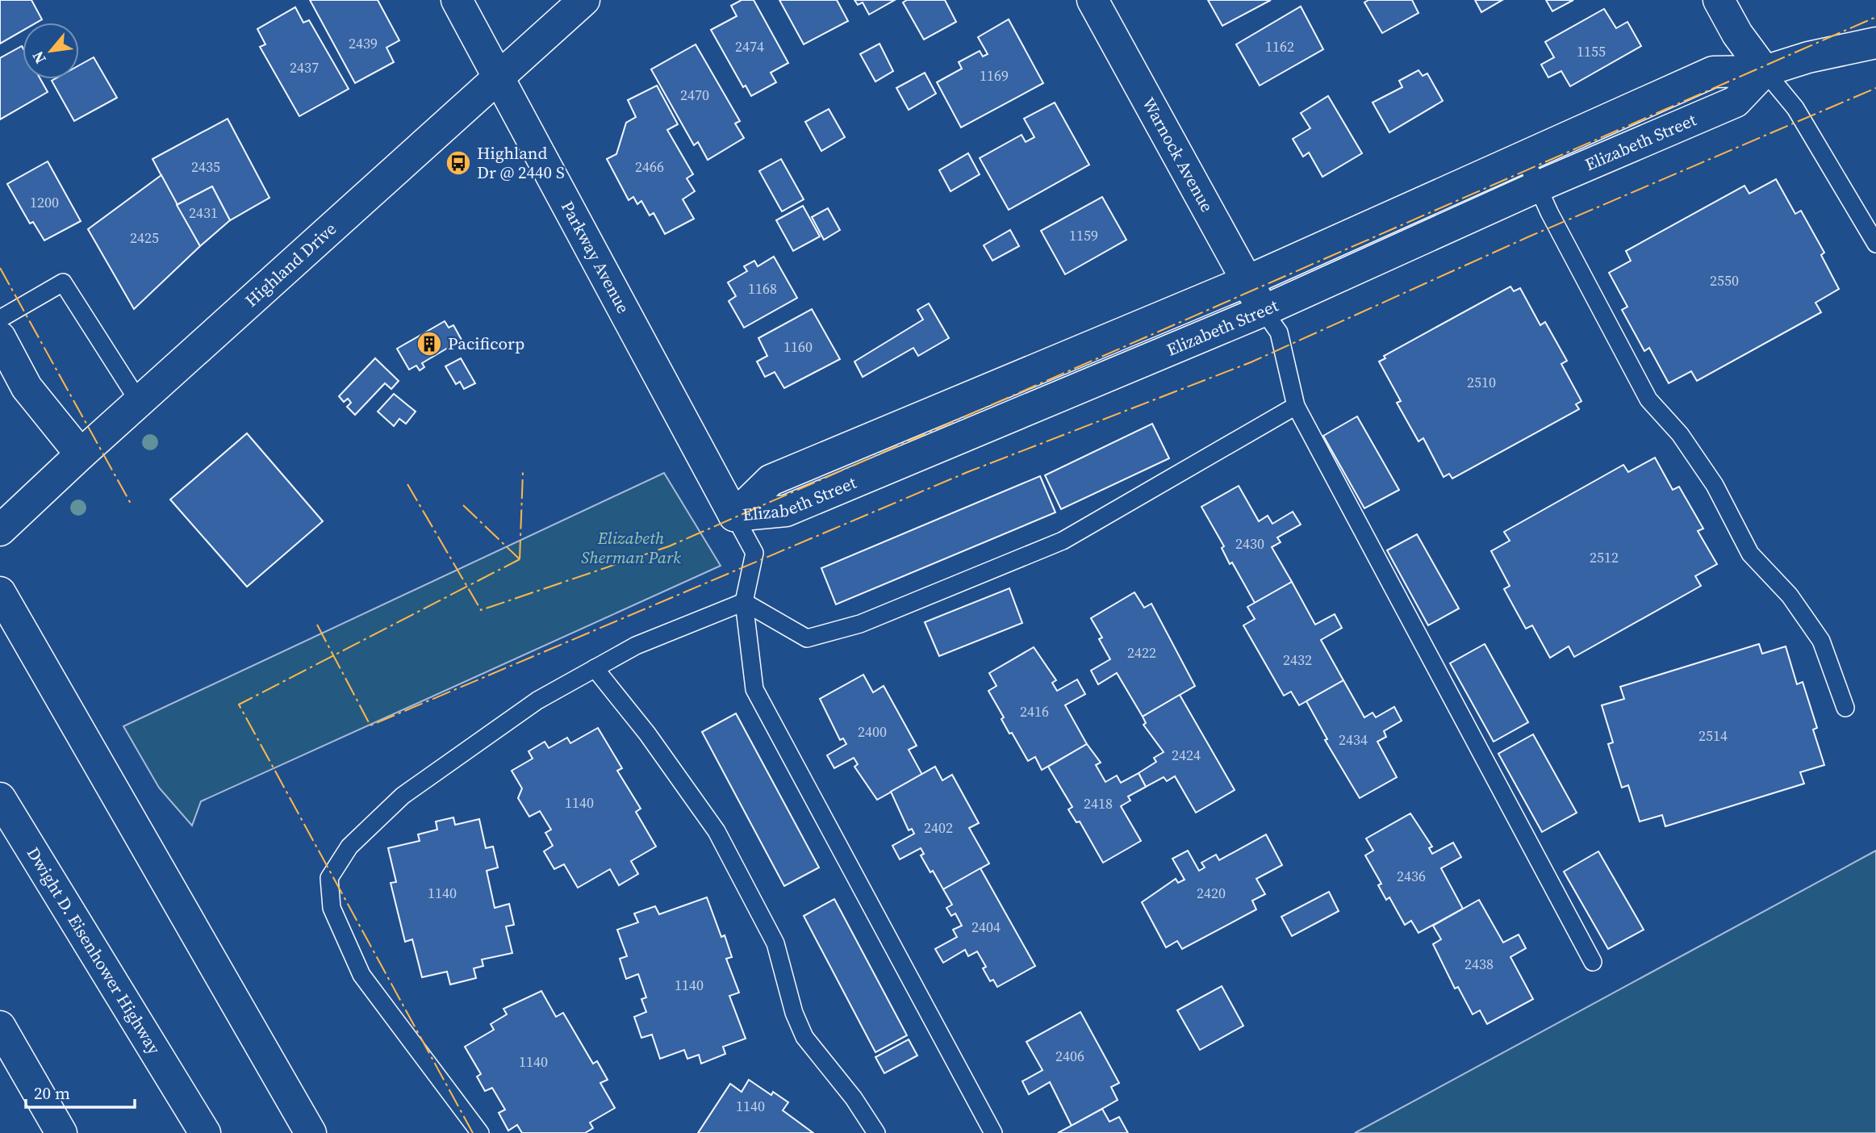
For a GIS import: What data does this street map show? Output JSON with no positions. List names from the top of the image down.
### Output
{
  "streets": {
    "main road": [
      "Elizabeth Street",
      "Warnock Avenue",
      "Parkway Avenue",
      "Highland Drive",
      "Dwight D. Eisenhower Highway"
    ]
  },
  "crossings": [
    ["Elizabeth Street", "Warnock Avenue"],
    ["Elizabeth Street", "Parkway Avenue"],
    ["Parkway Avenue", "Highland Drive"]
  ],
  "parks": ["Elizabeth Sherman Park"],
  "places": {
    "bus stop": ["Highland Dr @ 2440 S"],
    "building": ["Pacificorp"]
  },
  "house_numbers": [
    "2439",
    "2474",
    "1162",
    "1155",
    "2437",
    "1169",
    "2470",
    "2435",
    "2466",
    "1200",
    "2431",
    "1159",
    "2425",
    "2550",
    "1168",
    "1160",
    "2510",
    "2430",
    "2512",
    "2422",
    "2432",
    "2416",
    "2400",
    "2514",
    "2434",
    "2424",
    "1140",
    "2418",
    "2402",
    "2436",
    "1140",
    "2420",
    "2404",
    "2438",
    "1140",
    "2406",
    "1140",
    "1140"
  ],
  "scale_bar": "20 m",
  "north": "bottom left"
}
